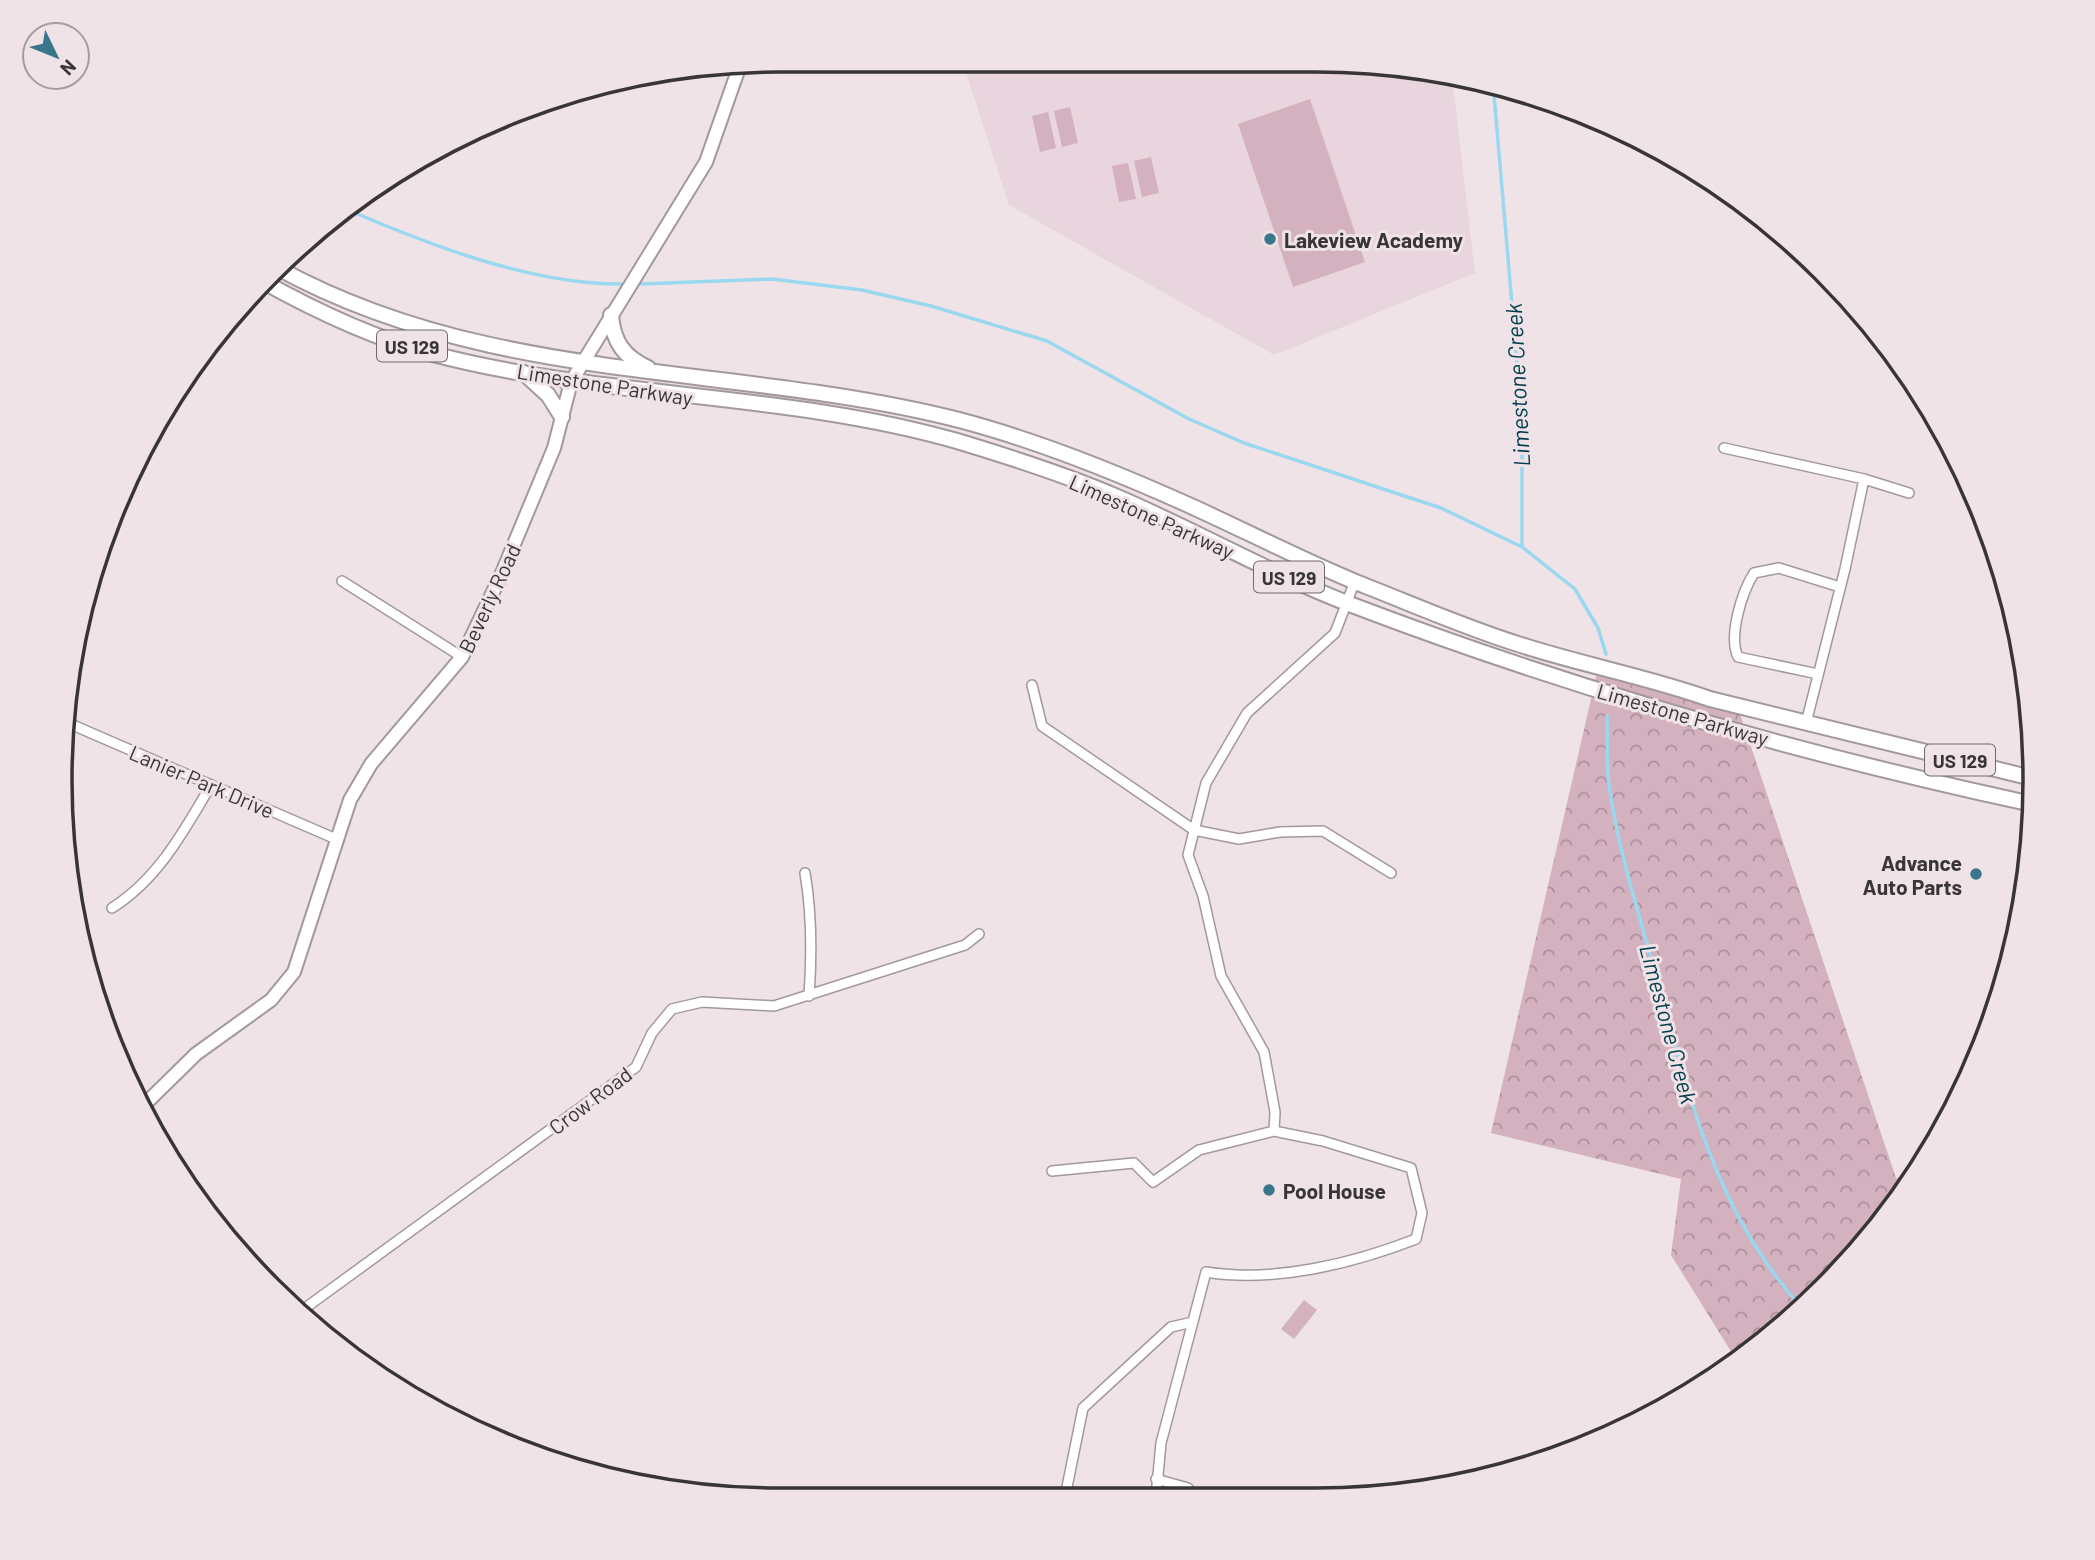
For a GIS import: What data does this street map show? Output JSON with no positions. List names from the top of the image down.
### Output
{
  "streets": {
    "main road": ["US 129", "Limestone Parkway"],
    "street": ["Beverly Road", "Lanier Park Drive", "Crow Road"]
  },
  "crossings": [
    ["Limestone Parkway", "Beverly Road"],
    ["Beverly Road", "Lanier Park Drive"]
  ],
  "water": ["Limestone Creek"],
  "places": ["Lakeview Academy", "Advance Auto Parts", "Pool House"],
  "north": "bottom right"
}
